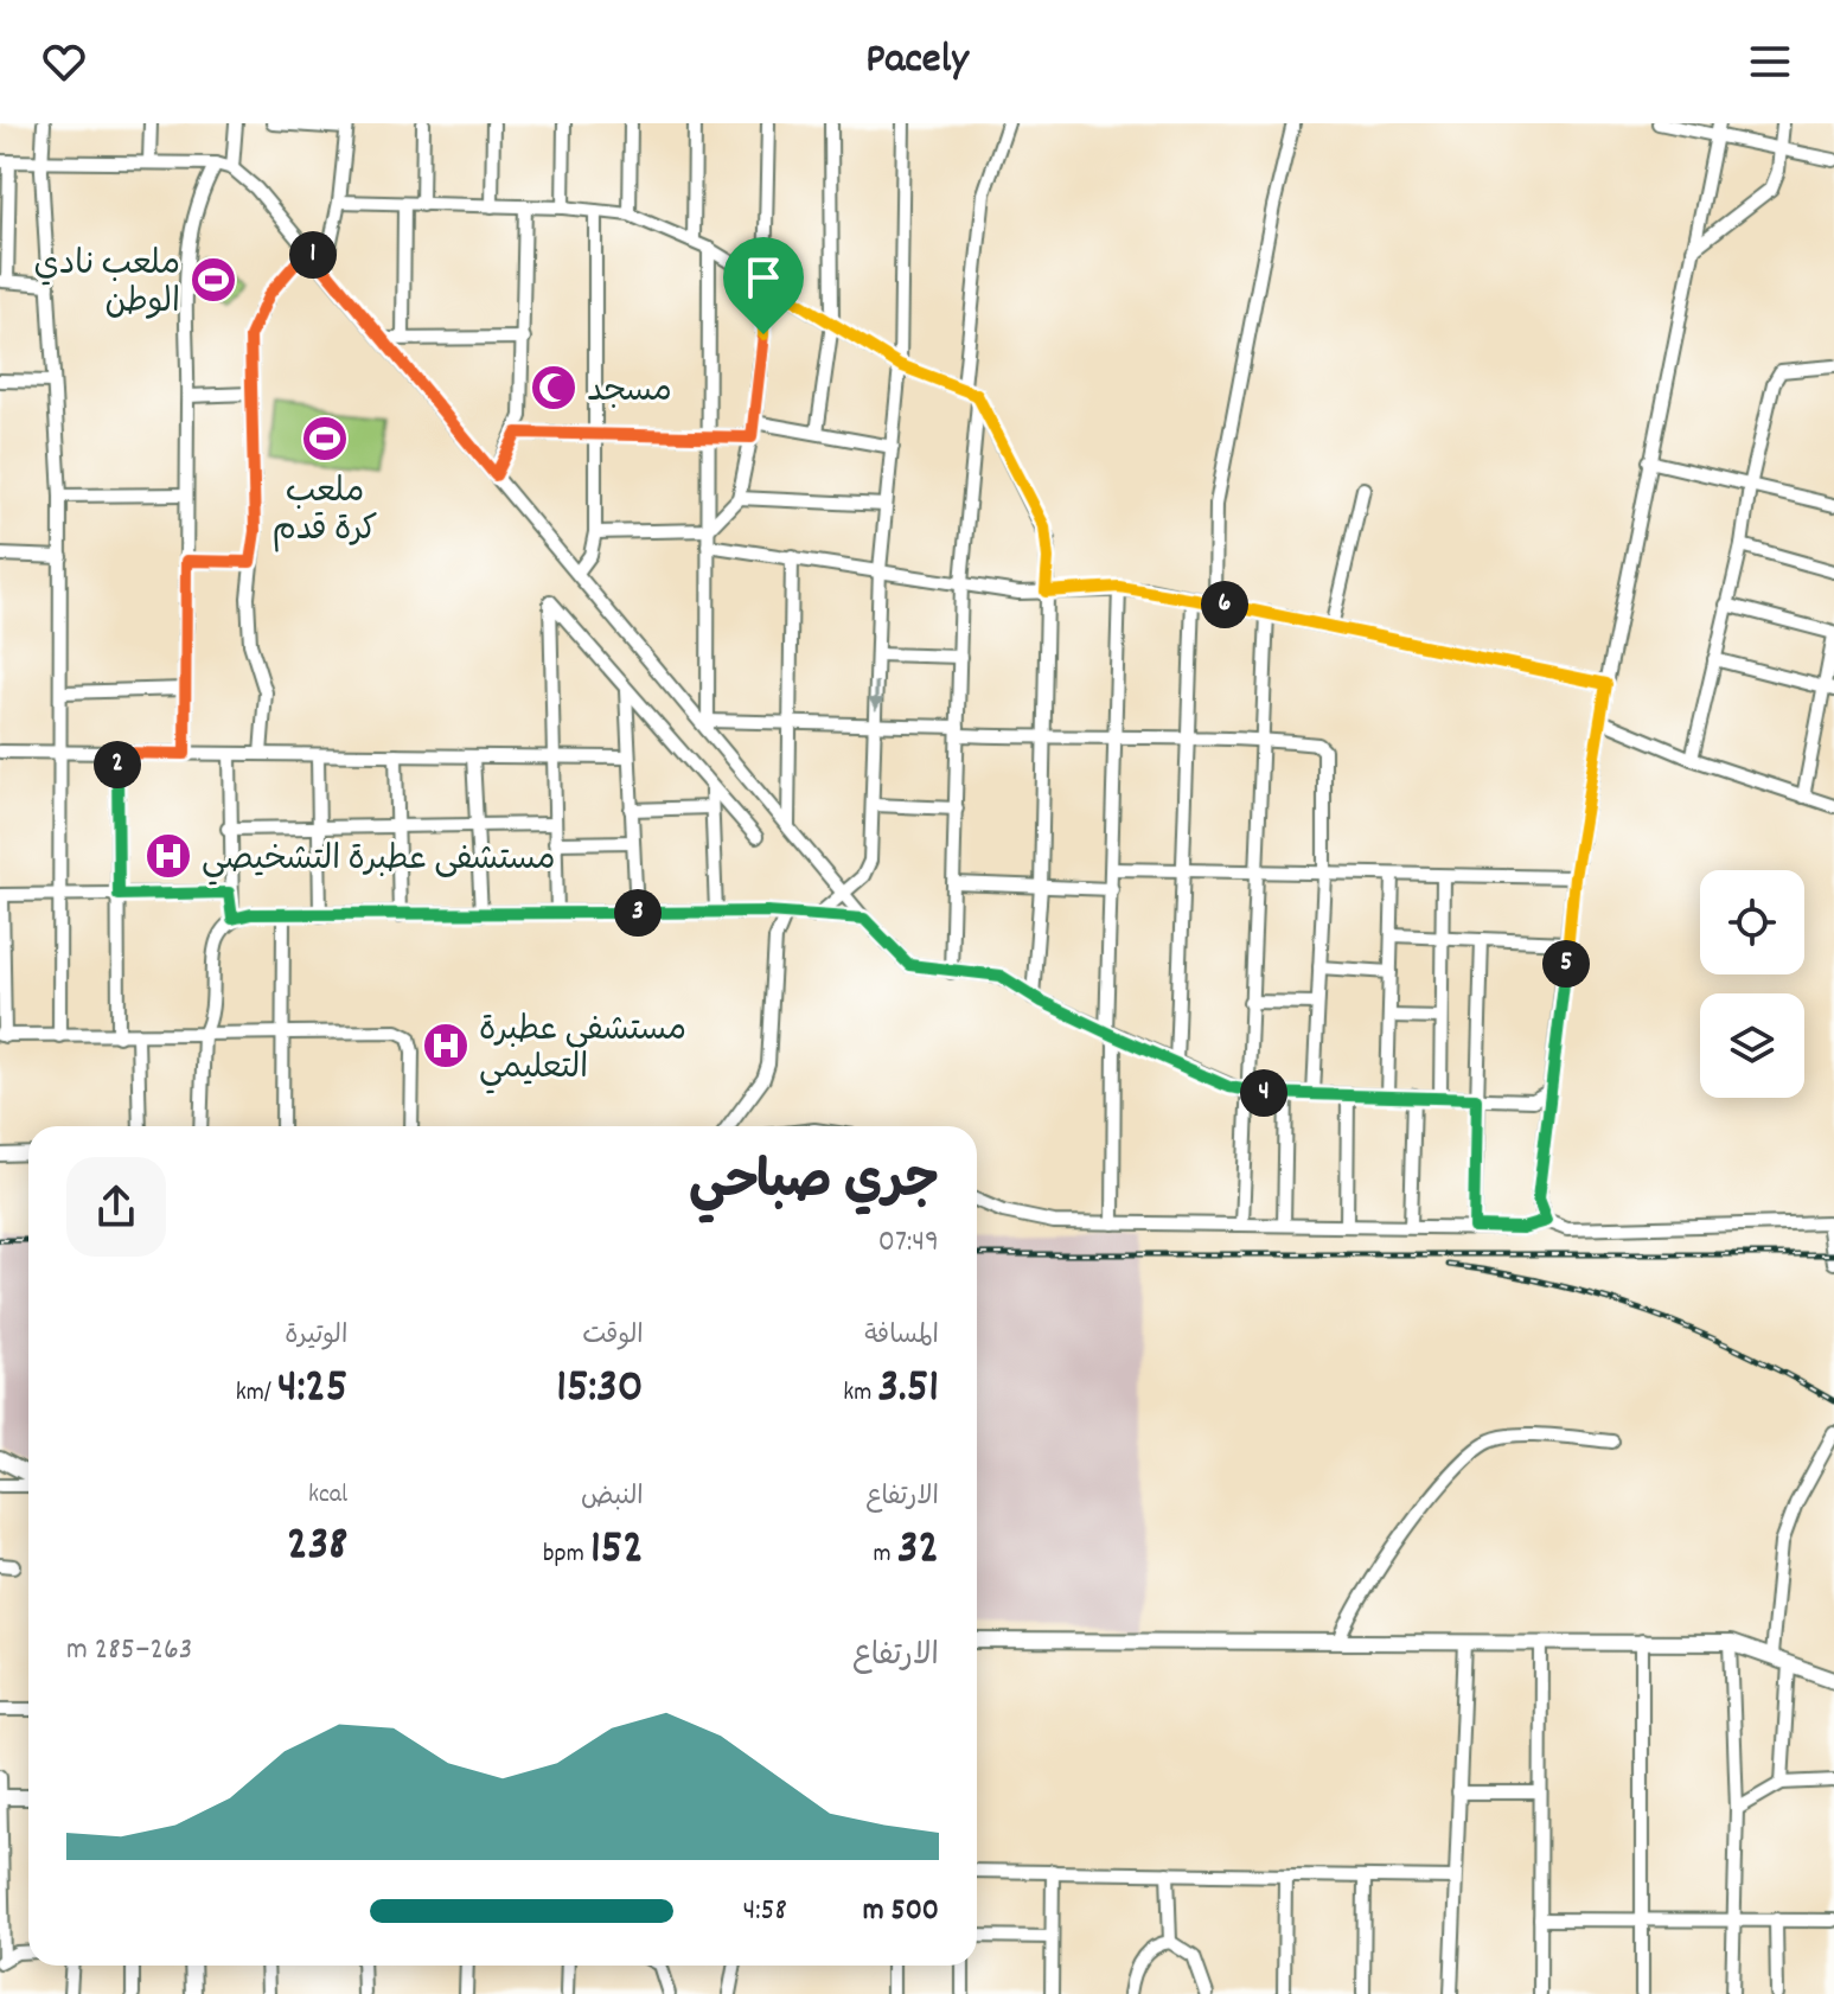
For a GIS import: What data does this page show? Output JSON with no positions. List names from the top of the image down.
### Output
{
  "places": {
    "sports": ["ملعب نادي الوطن", "ملعب كرة قدم"],
    "mosque": ["مسجد"],
    "hospital": ["مستشفى عطبرة التشخيصي", "مستشفى عطبرة التعليمي"]
  },
  "page": {
    "header": "Pacely",
    "pins": [
      "1",
      "6",
      "2",
      "3",
      "5",
      "4"
    ],
    "heading": ["جري صباحي", "07:49"],
    "stats": [
      ["المسافة", "3.51 km"],
      ["الوقت", "15:30"],
      ["الوتيرة", "4:25 /km"],
      ["الارتفاع", "32 m"],
      ["النبض", "152 bpm"],
      ["kcal", "238"]
    ],
    "chart": ["الارتفاع", "263–285 m"],
    "list": [
      {
        "name": "500 m",
        "note": "4:58"
      }
    ]
  }
}
